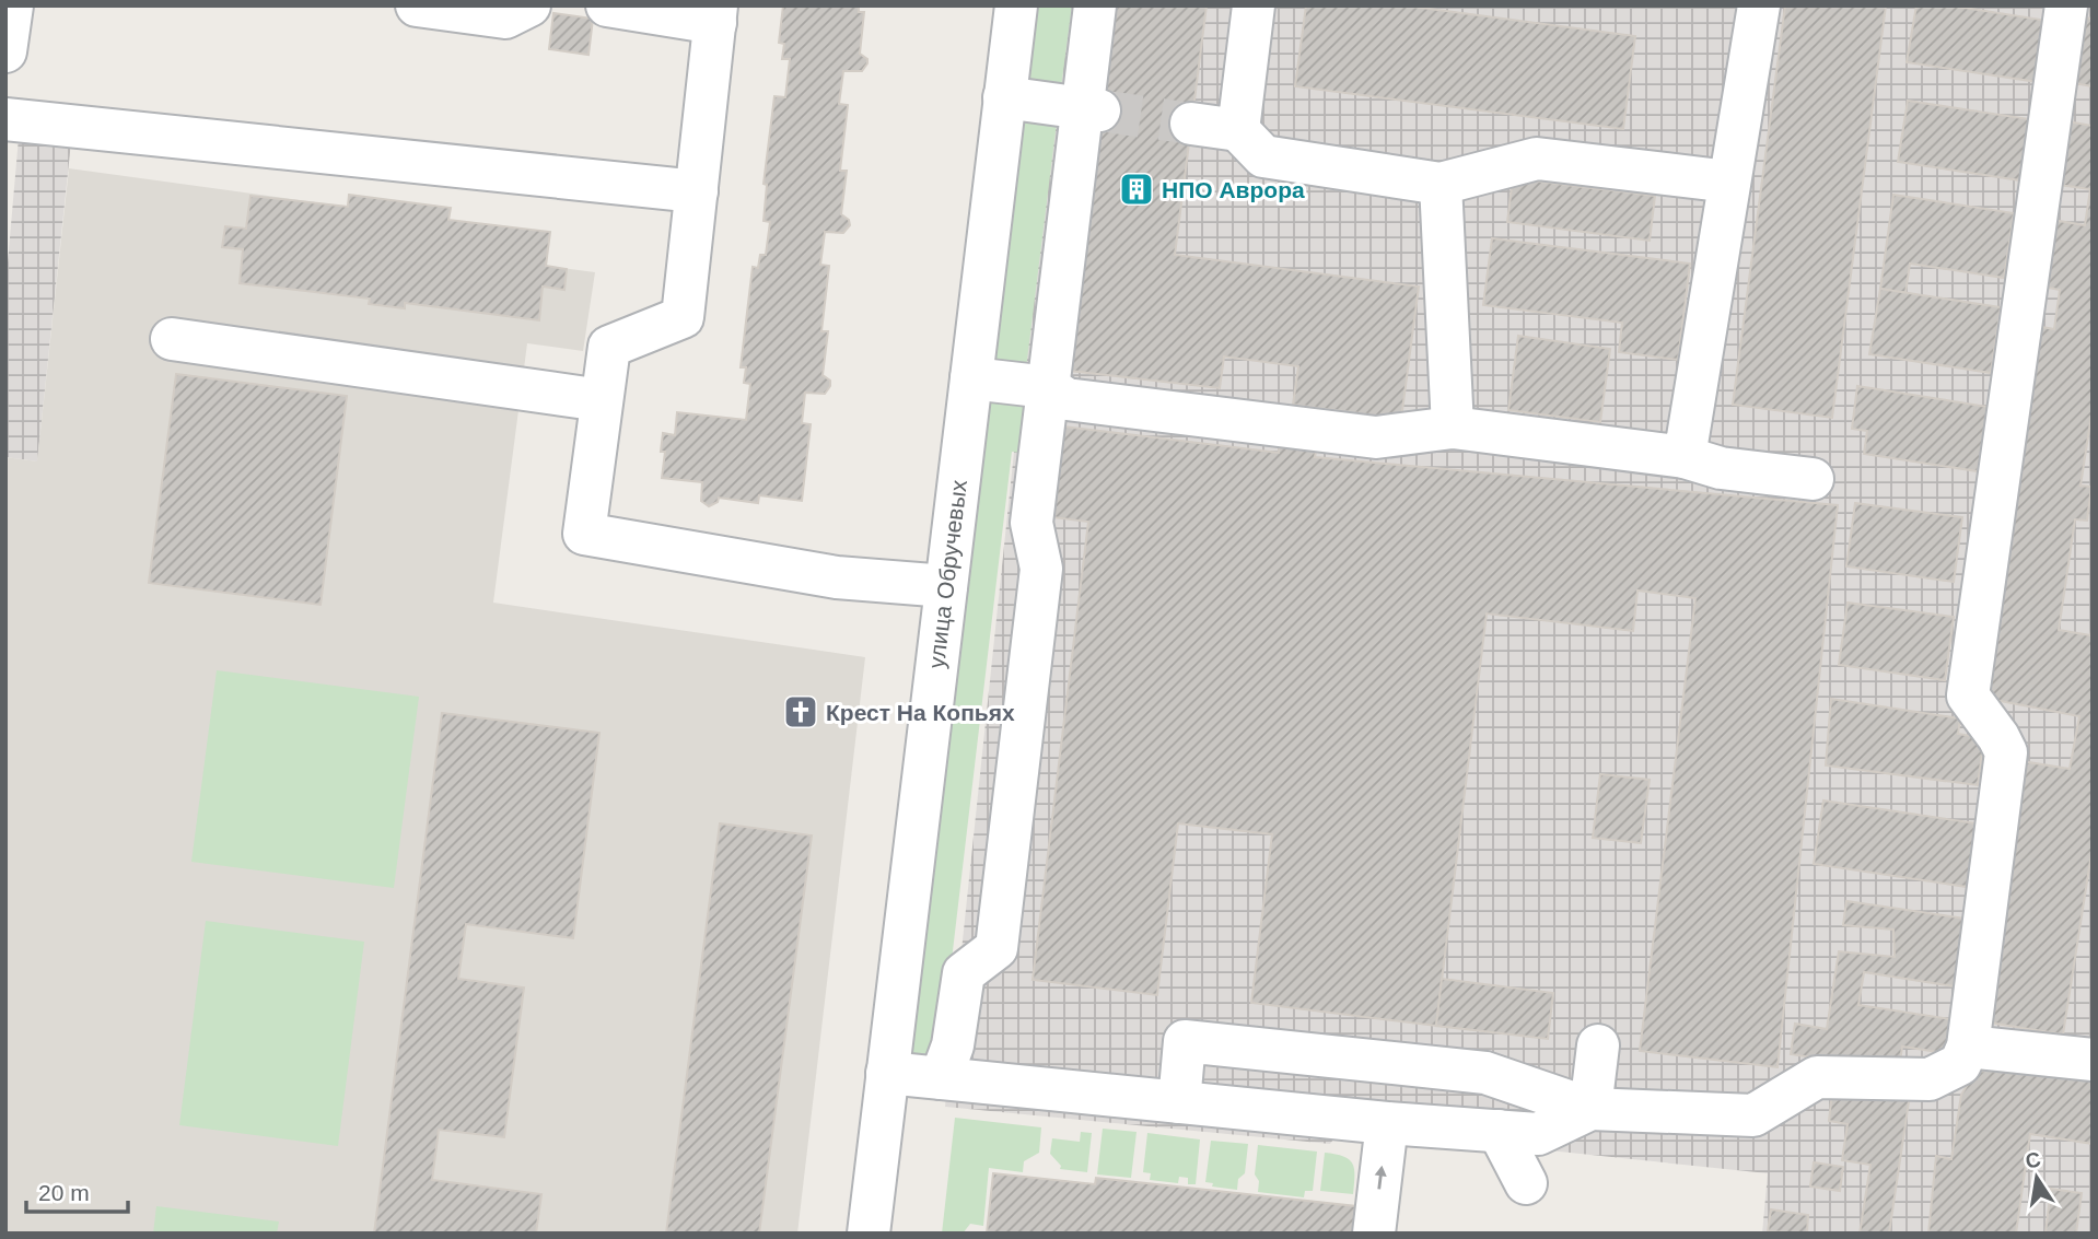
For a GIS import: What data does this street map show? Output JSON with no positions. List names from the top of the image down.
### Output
{
  "streets": {
    "street": ["улица Обручевых"]
  },
  "places": {
    "building": ["НПО Аврора"],
    "church": ["Крест На Копьях"]
  },
  "scale_bar": "20 m",
  "north": "top"
}
